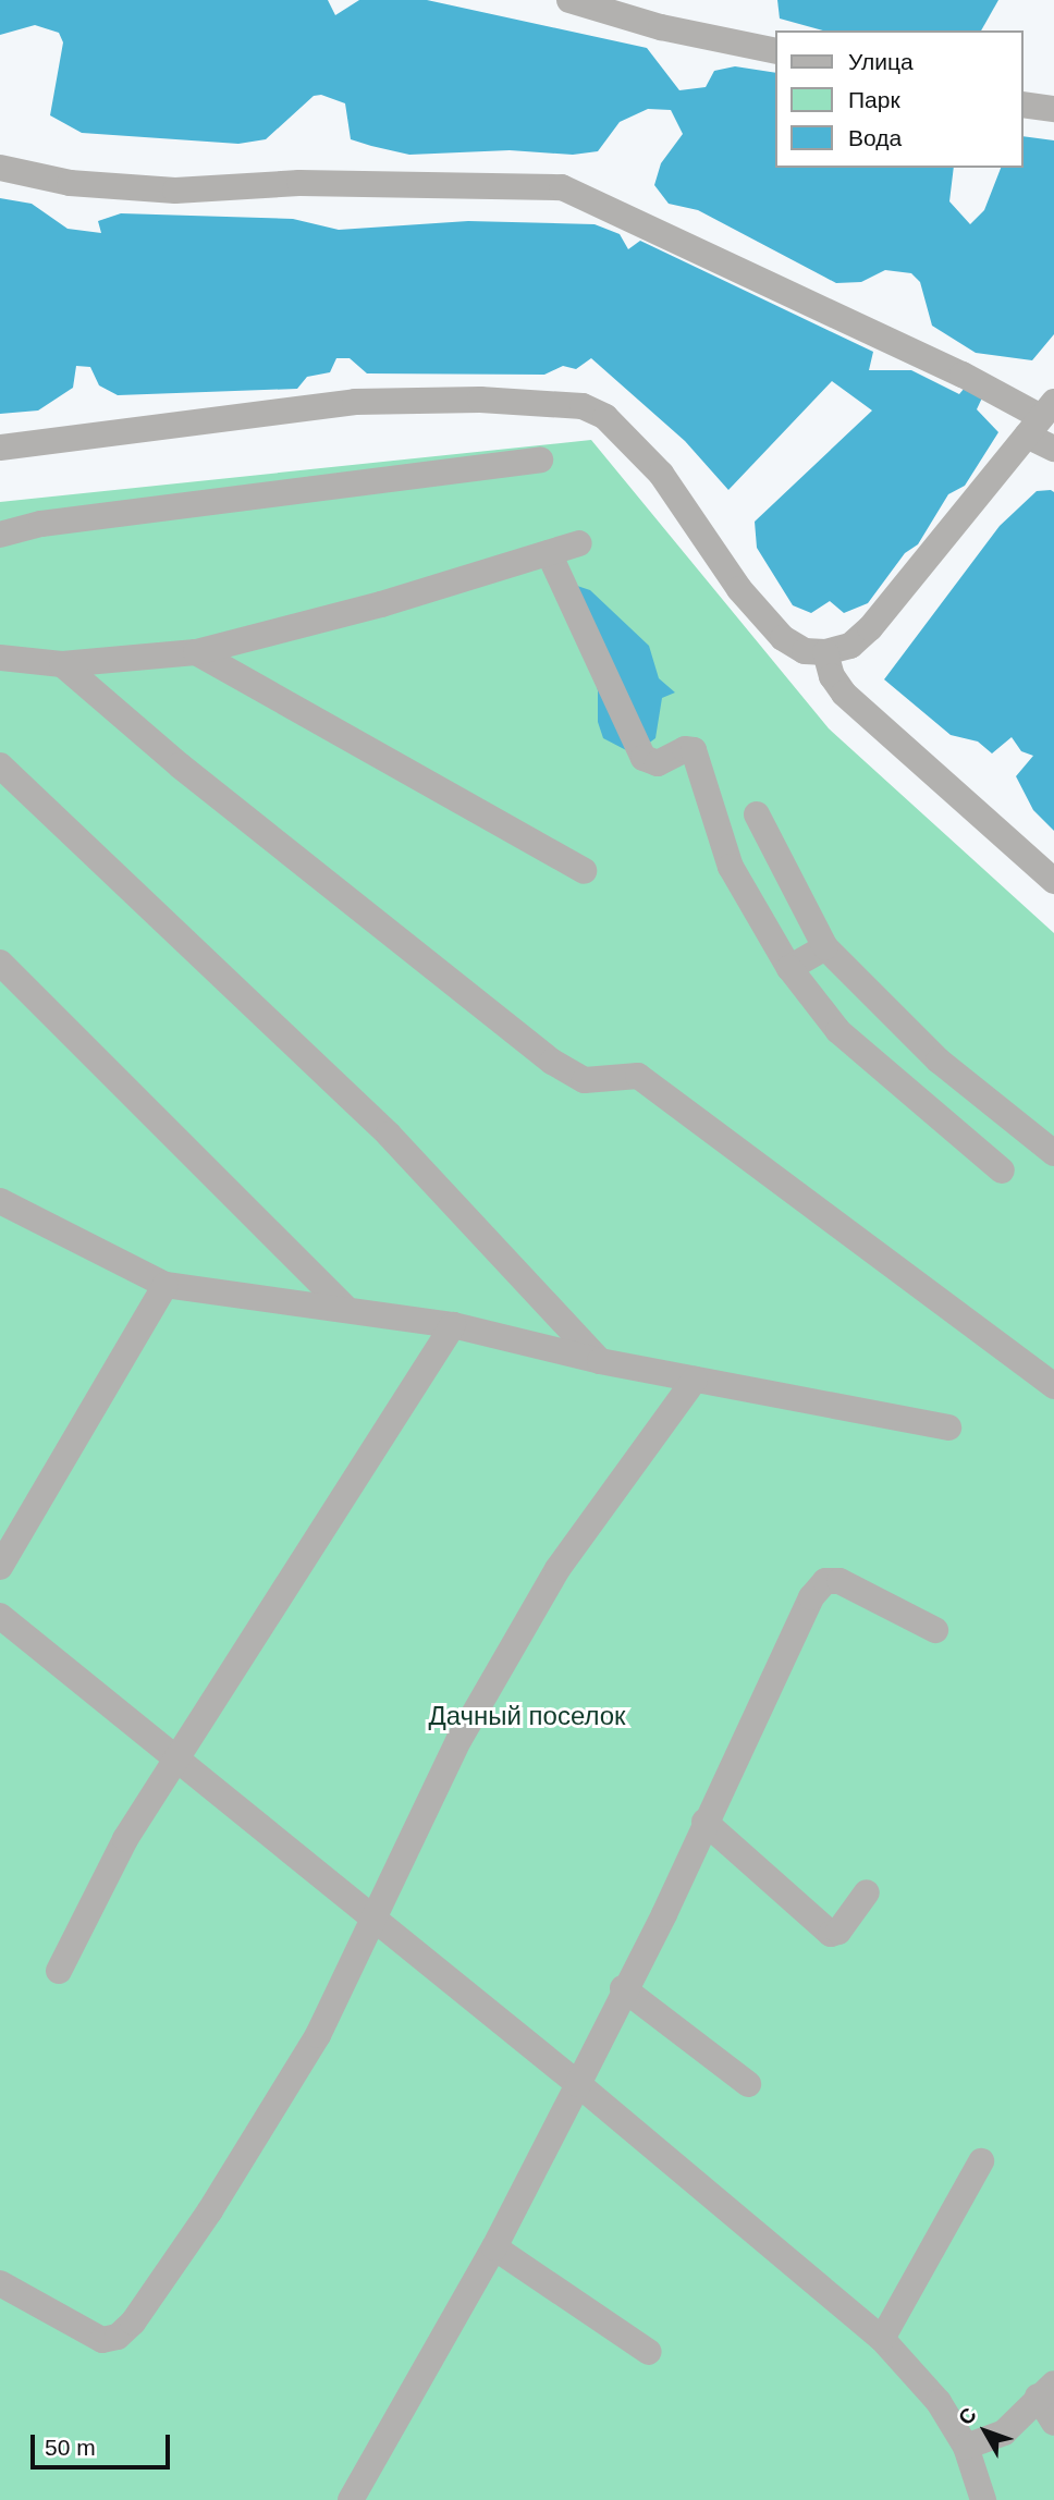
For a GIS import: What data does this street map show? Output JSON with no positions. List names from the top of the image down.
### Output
{
  "parks": ["Дачный поселок"],
  "legend": ["Улица", "Парк", "Вода"],
  "scale_bar": "50 m",
  "north": "top left"
}
